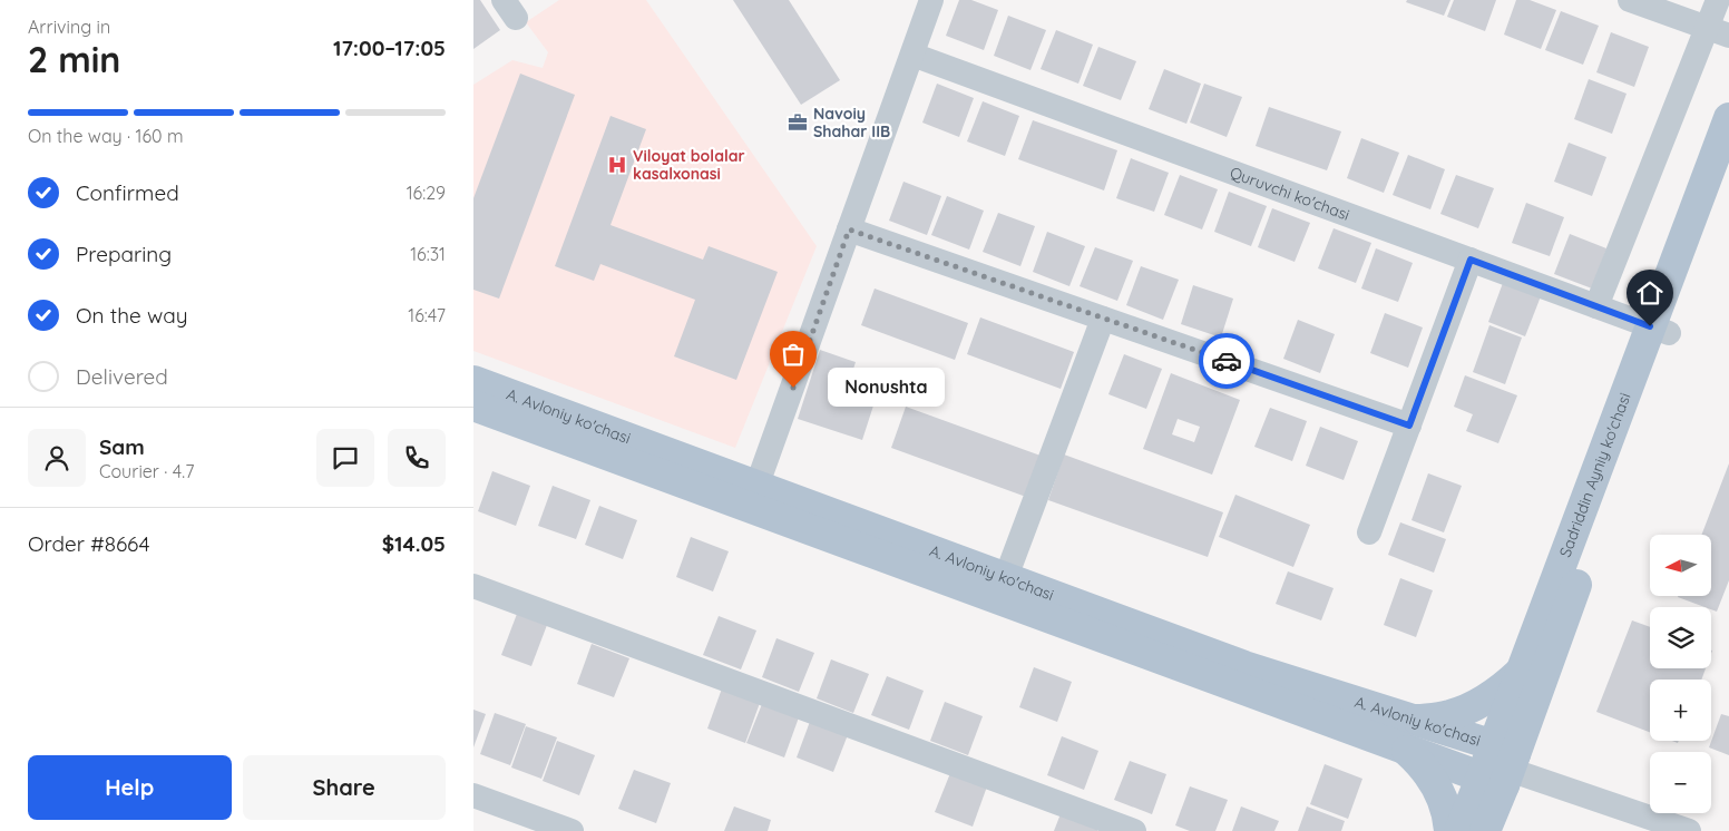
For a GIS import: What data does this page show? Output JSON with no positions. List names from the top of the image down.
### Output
{
  "streets": {
    "main road": ["A. Avloniy ko'chasi", "Sadriddin Ayniy ko'chasi"],
    "street": ["Quruvchi ko'chasi"]
  },
  "crossings": [
    ["Quruvchi ko'chasi", "Sadriddin Ayniy ko'chasi"],
    ["A. Avloniy ko'chasi", "Sadriddin Ayniy ko'chasi"]
  ],
  "places": {
    "office": ["Navoiy Shahar IIB"],
    "hospital": ["Viloyat bolalar kasalxonasi"],
    "other": ["Nonushta"]
  },
  "north": "left",
  "page": {
    "heading": ["2 min", "Arriving in", "17:00–17:05"],
    "panel": [
      "Sam",
      "Courier · 4.7",
      "Order #8664",
      "$14.05"
    ],
    "bar": "On the way · 160 m",
    "list": [
      ["Confirmed", "16:29"],
      ["Preparing", "16:31"],
      ["On the way", "16:47"],
      "Delivered"
    ],
    "bubble": "Nonushta",
    "map_buttons": ["+", "−"],
    "buttons": ["Help", "Share"]
  }
}
